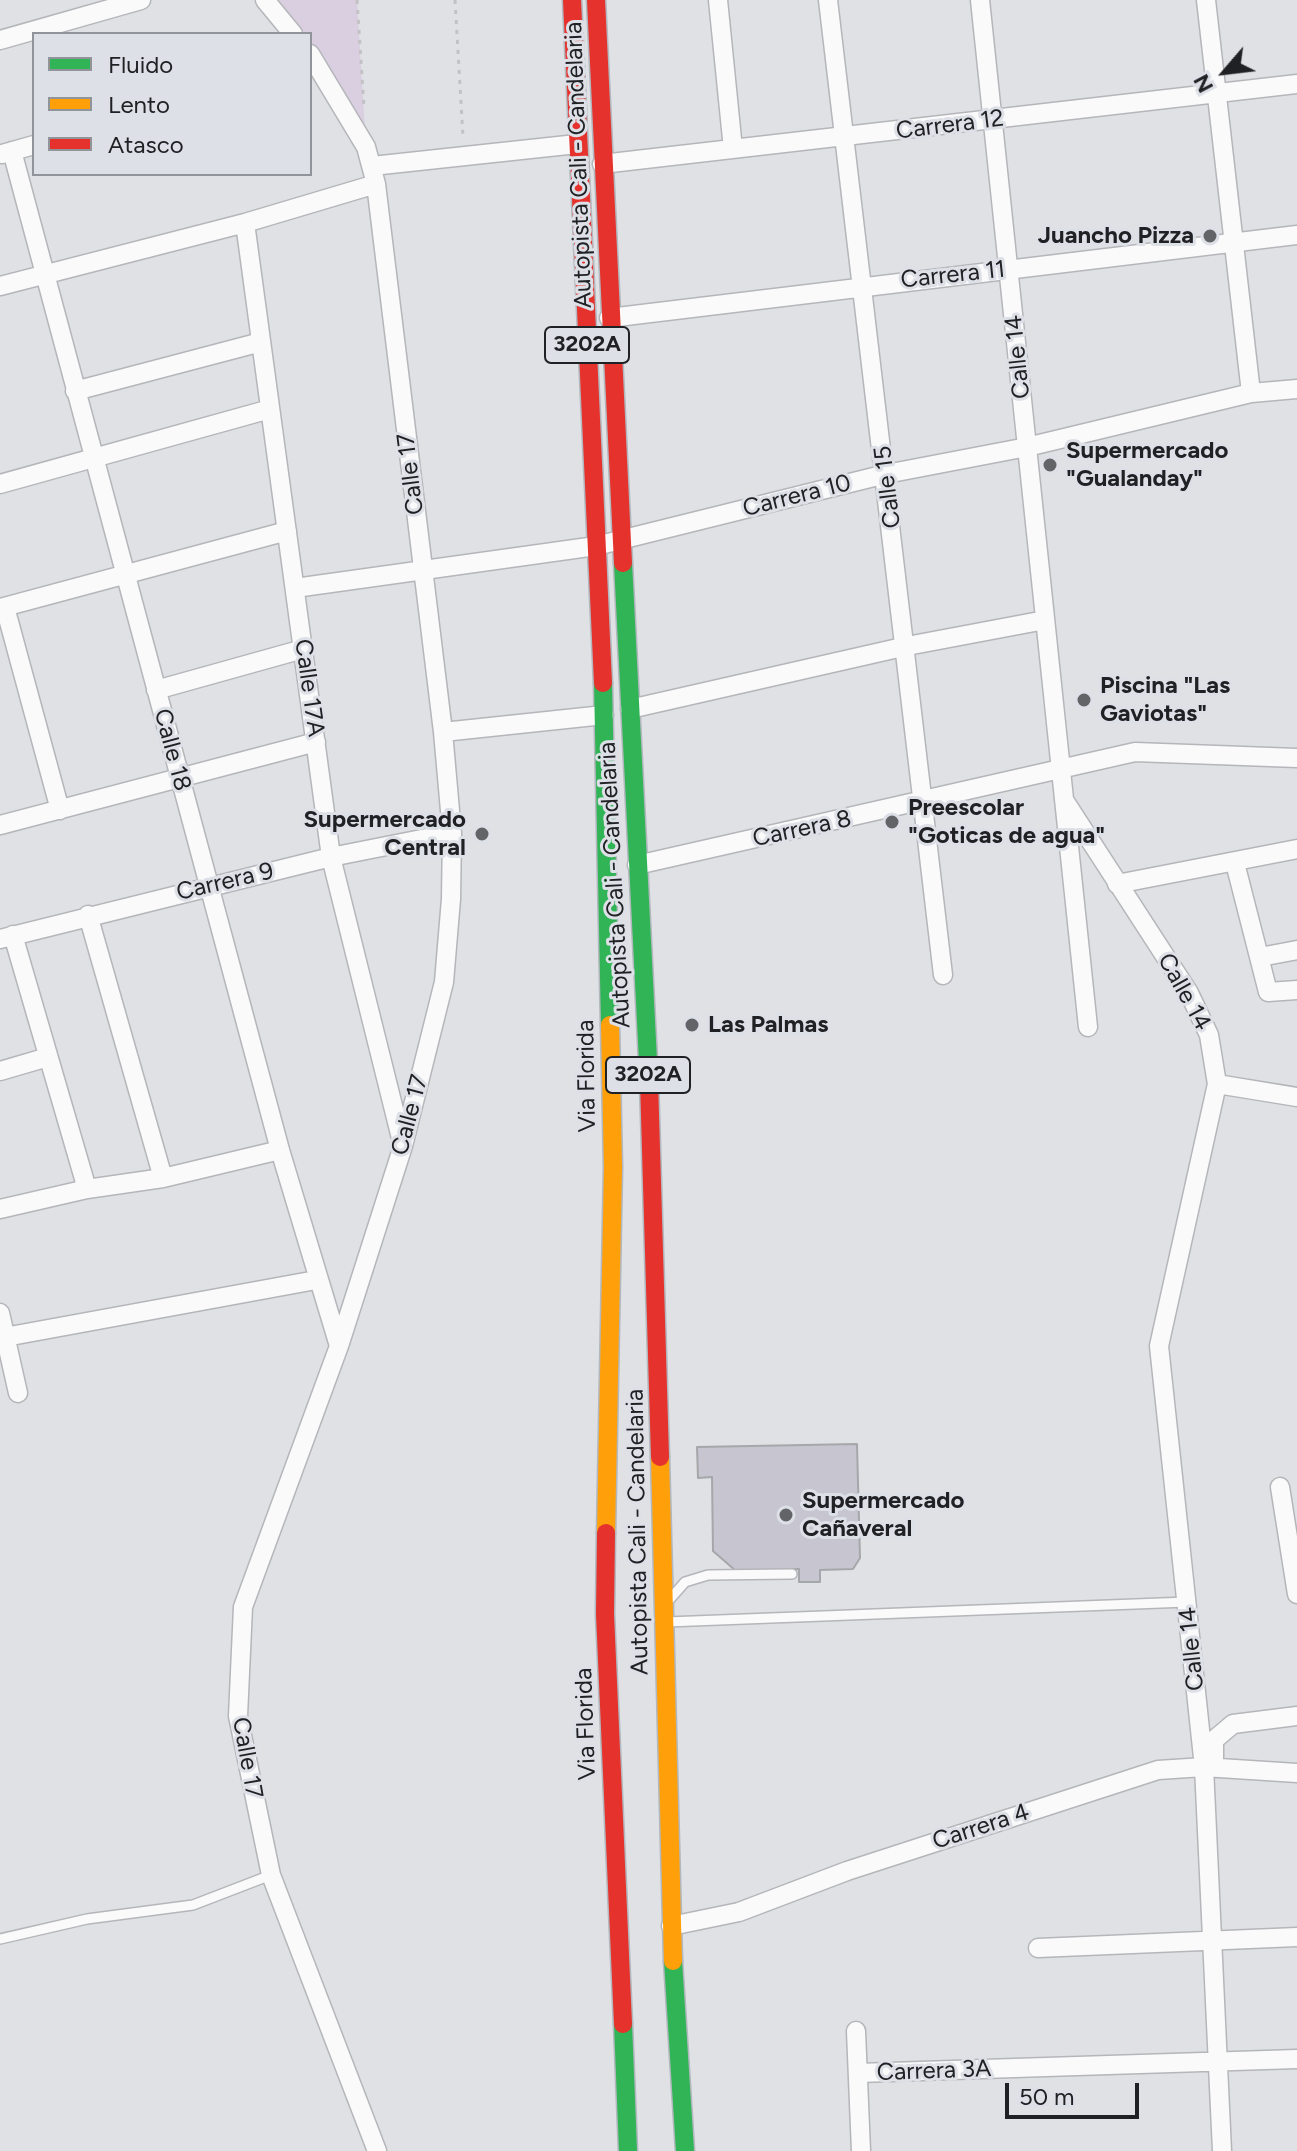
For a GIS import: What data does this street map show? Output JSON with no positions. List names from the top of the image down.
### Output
{
  "streets": {
    "main road": ["Autopista Cali - Candelaria", "3202A", "Via Florida"],
    "street": [
      "Carrera 12",
      "Carrera 11",
      "Calle 14",
      "Calle 17",
      "Calle 15",
      "Carrera 10",
      "Calle 17A",
      "Calle 18",
      "Carrera 8",
      "Carrera 9",
      "Carrera 4",
      "Carrera 3A"
    ]
  },
  "crossings": [
    ["Carrera 12", "Autopista Cali - Candelaria"],
    ["Carrera 12", "Calle 14"],
    ["Carrera 12", "Calle 15"],
    ["Autopista Cali - Candelaria", "Carrera 11"],
    ["Autopista Cali - Candelaria", "Carrera 10"],
    ["Autopista Cali - Candelaria", "Carrera 8"],
    ["Autopista Cali - Candelaria", "Carrera 4"],
    ["Carrera 11", "Calle 14"],
    ["Carrera 11", "Calle 15"],
    ["Calle 14", "Carrera 10"],
    ["Calle 14", "Carrera 8"],
    ["Calle 14", "Carrera 4"],
    ["Calle 14", "Carrera 3A"],
    ["Calle 17", "Carrera 10"],
    ["Calle 17", "Calle 17A"],
    ["Calle 17", "Calle 18"],
    ["Calle 17", "Carrera 9"],
    ["Calle 15", "Carrera 10"],
    ["Calle 15", "Carrera 8"],
    ["Carrera 10", "Calle 17A"],
    ["Carrera 10", "Via Florida"],
    ["Calle 17A", "Carrera 9"],
    ["Calle 18", "Carrera 9"]
  ],
  "places": [
    "Juancho Pizza",
    "Supermercado \"Gualanday\"",
    "Piscina \"Las Gaviotas\"",
    "Preescolar \"Goticas de agua\"",
    "Supermercado Central",
    "Las Palmas",
    "Supermercado Cañaveral"
  ],
  "legend": ["Fluido", "Lento", "Atasco"],
  "scale_bar": "50 m",
  "north": "bottom left"
}
